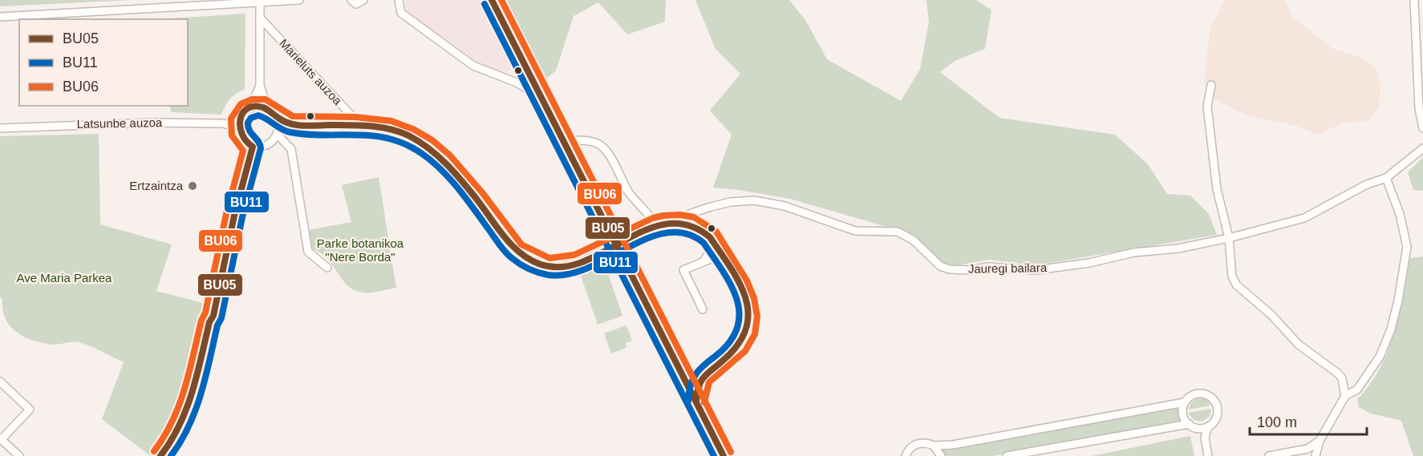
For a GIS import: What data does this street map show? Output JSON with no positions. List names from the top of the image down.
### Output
{
  "streets": {
    "street": ["Marieluts auzoa", "Latsunbe auzoa", "Jauregi bailara"]
  },
  "crossings": [
    ["Marieluts auzoa", "Jauregi bailara"]
  ],
  "parks": ["Parke botanikoa \"Nere Borda\"", "Ave Maria Parkea"],
  "places": ["Ertzaintza"],
  "lines": ["transit line BU05", "transit line BU06", "transit line BU11"],
  "legend": ["BU05", "BU11", "BU06"],
  "scale_bar": "100 m"
}
